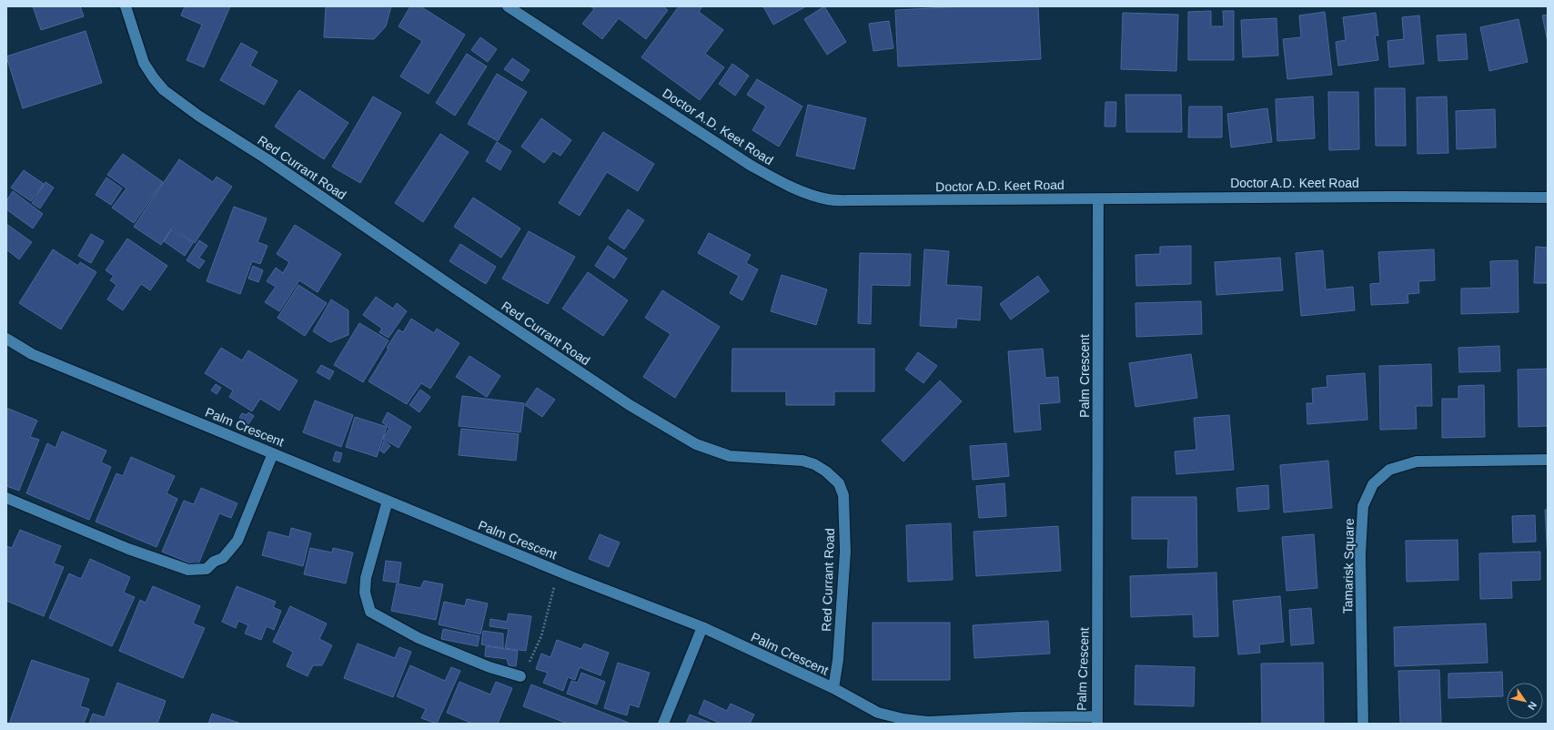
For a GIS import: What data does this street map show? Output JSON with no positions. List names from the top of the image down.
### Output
{
  "streets": {
    "street": [
      "Doctor A.D. Keet Road",
      "Red Currant Road",
      "Palm Crescent",
      "Tamarisk Square"
    ]
  },
  "crossings": [
    ["Doctor A.D. Keet Road", "Palm Crescent"],
    ["Red Currant Road", "Palm Crescent"]
  ],
  "north": "bottom right"
}
